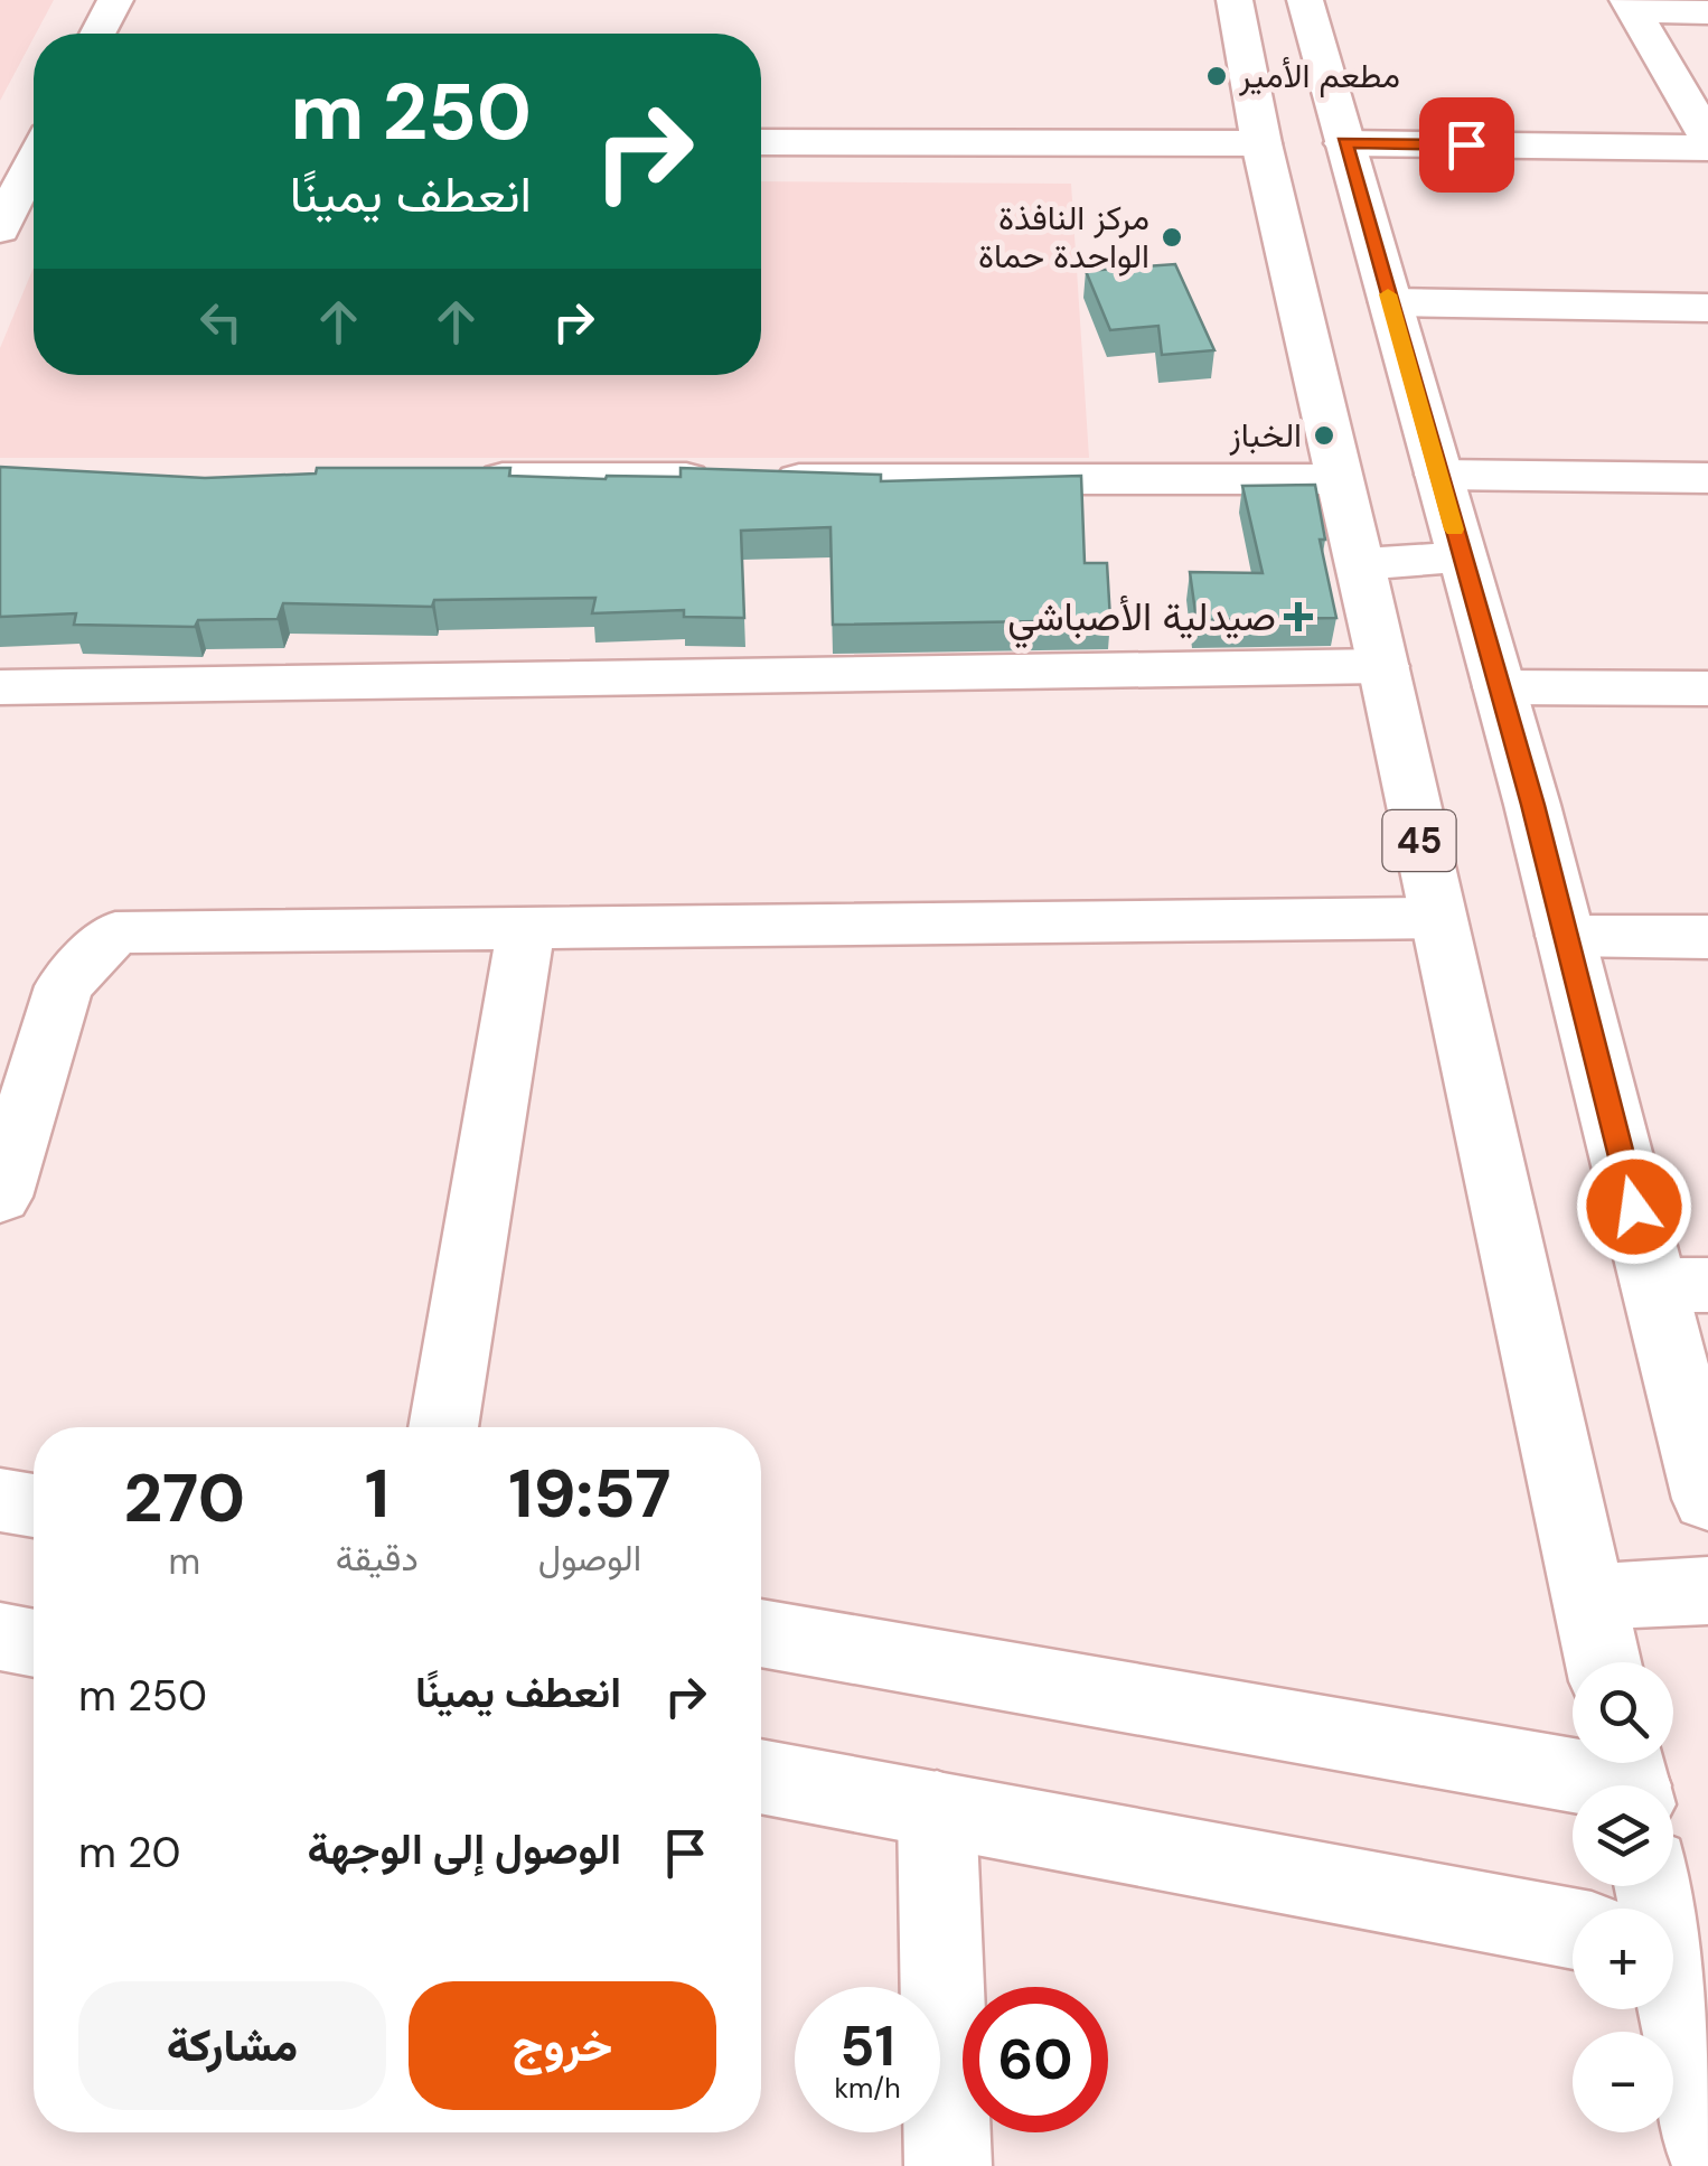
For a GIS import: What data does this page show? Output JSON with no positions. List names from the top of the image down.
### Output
{
  "streets": {
    "street": ["45"]
  },
  "places": {
    "other": ["مطعم الأمير", "مركز النافذة الواحدة حماة", "الخباز"],
    "health": ["صيدلية الأصباشي"]
  },
  "page": {
    "turn": ["250 m", "انعطف يمينًا"],
    "eta": [
      "19:57",
      "الوصول",
      "1",
      "دقيقة",
      "270",
      "m"
    ],
    "list": [
      {
        "name": "انعطف يمينًا",
        "value": "250 m"
      },
      {
        "name": "الوصول إلى الوجهة",
        "value": "20 m"
      }
    ],
    "map_buttons": ["+", "−"],
    "buttons": ["خروج", "مشاركة"],
    "speed": "51 km/h",
    "limit": "60"
  }
}
